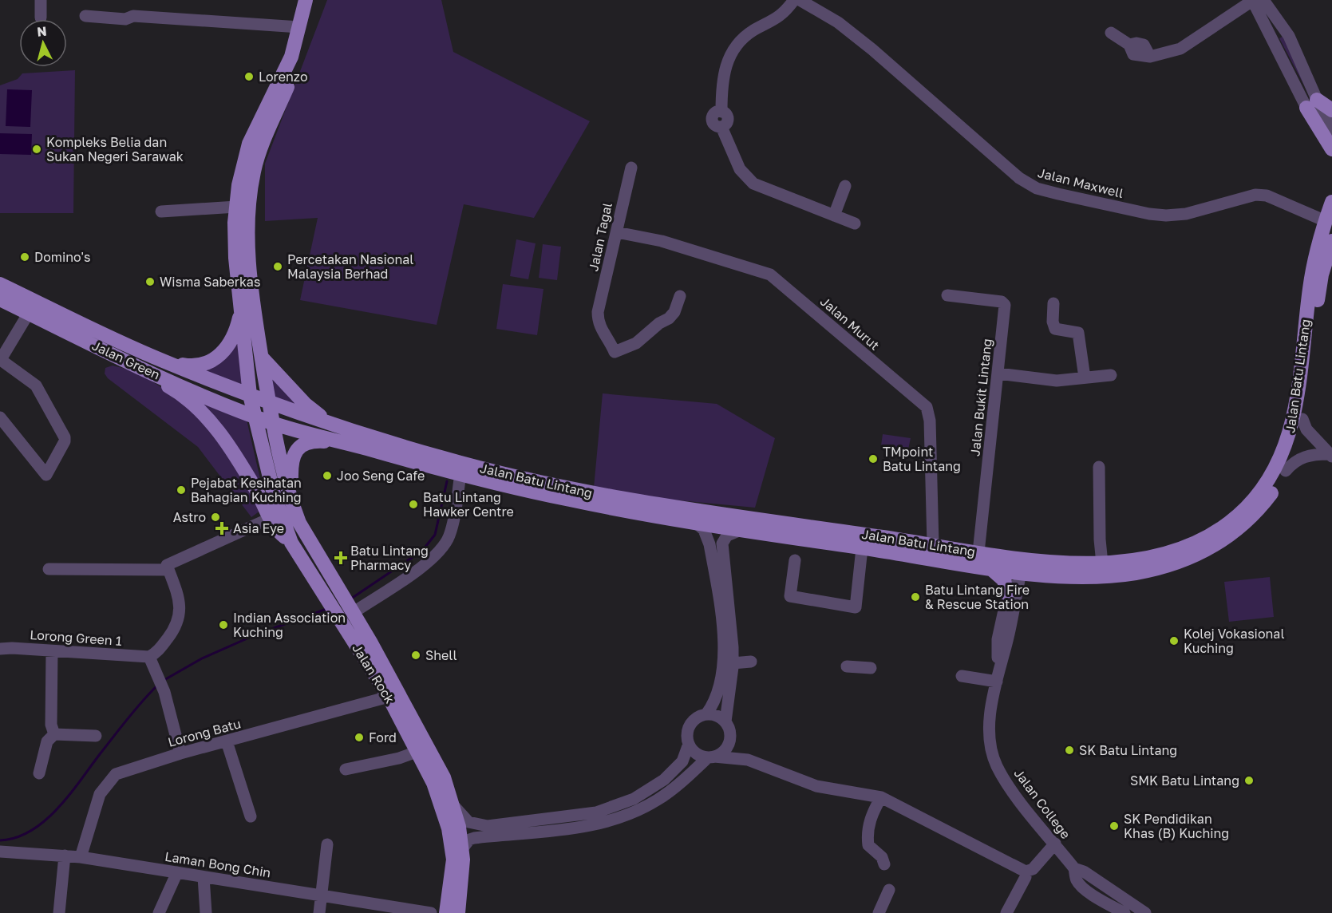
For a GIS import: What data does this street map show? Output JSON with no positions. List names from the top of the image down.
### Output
{
  "streets": {
    "main road": ["Jalan Green", "Jalan Batu Lintang", "Jalan Rock"],
    "street": [
      "Jalan Maxwell",
      "Jalan Tagal",
      "Jalan Murut",
      "Jalan Bukit Lintang",
      "Lorong Green 1",
      "Lorong Batu",
      "Jalan College",
      "Laman Bong Chin"
    ]
  },
  "crossings": [
    ["Jalan Maxwell", "Jalan Batu Lintang"],
    ["Jalan Tagal", "Jalan Murut"],
    ["Jalan Murut", "Jalan Batu Lintang"],
    ["Jalan Green", "Jalan Batu Lintang"],
    ["Jalan Green", "Jalan Rock"],
    ["Jalan Batu Lintang", "Jalan Bukit Lintang"],
    ["Jalan Batu Lintang", "Jalan Rock"],
    ["Jalan Batu Lintang", "Jalan College"],
    ["Jalan Rock", "Lorong Batu"],
    ["Lorong Batu", "Laman Bong Chin"]
  ],
  "places": {
    "other": [
      "Lorenzo",
      "Kompleks Belia dan Sukan Negeri Sarawak",
      "Domino's",
      "Percetakan Nasional Malaysia Berhad",
      "Wisma Saberkas",
      "TMpoint Batu Lintang",
      "Joo Seng Cafe",
      "Pejabat Kesihatan Bahagian Kuching",
      "Batu Lintang Hawker Centre",
      "Astro",
      "Batu Lintang Fire & Rescue Station",
      "Indian Association Kuching",
      "Kolej Vokasional Kuching",
      "Shell",
      "Ford",
      "SK Batu Lintang",
      "SMK Batu Lintang",
      "SK Pendidikan Khas (B) Kuching"
    ],
    "health": ["Asia Eye", "Batu Lintang Pharmacy"]
  },
  "north": "top"
}
